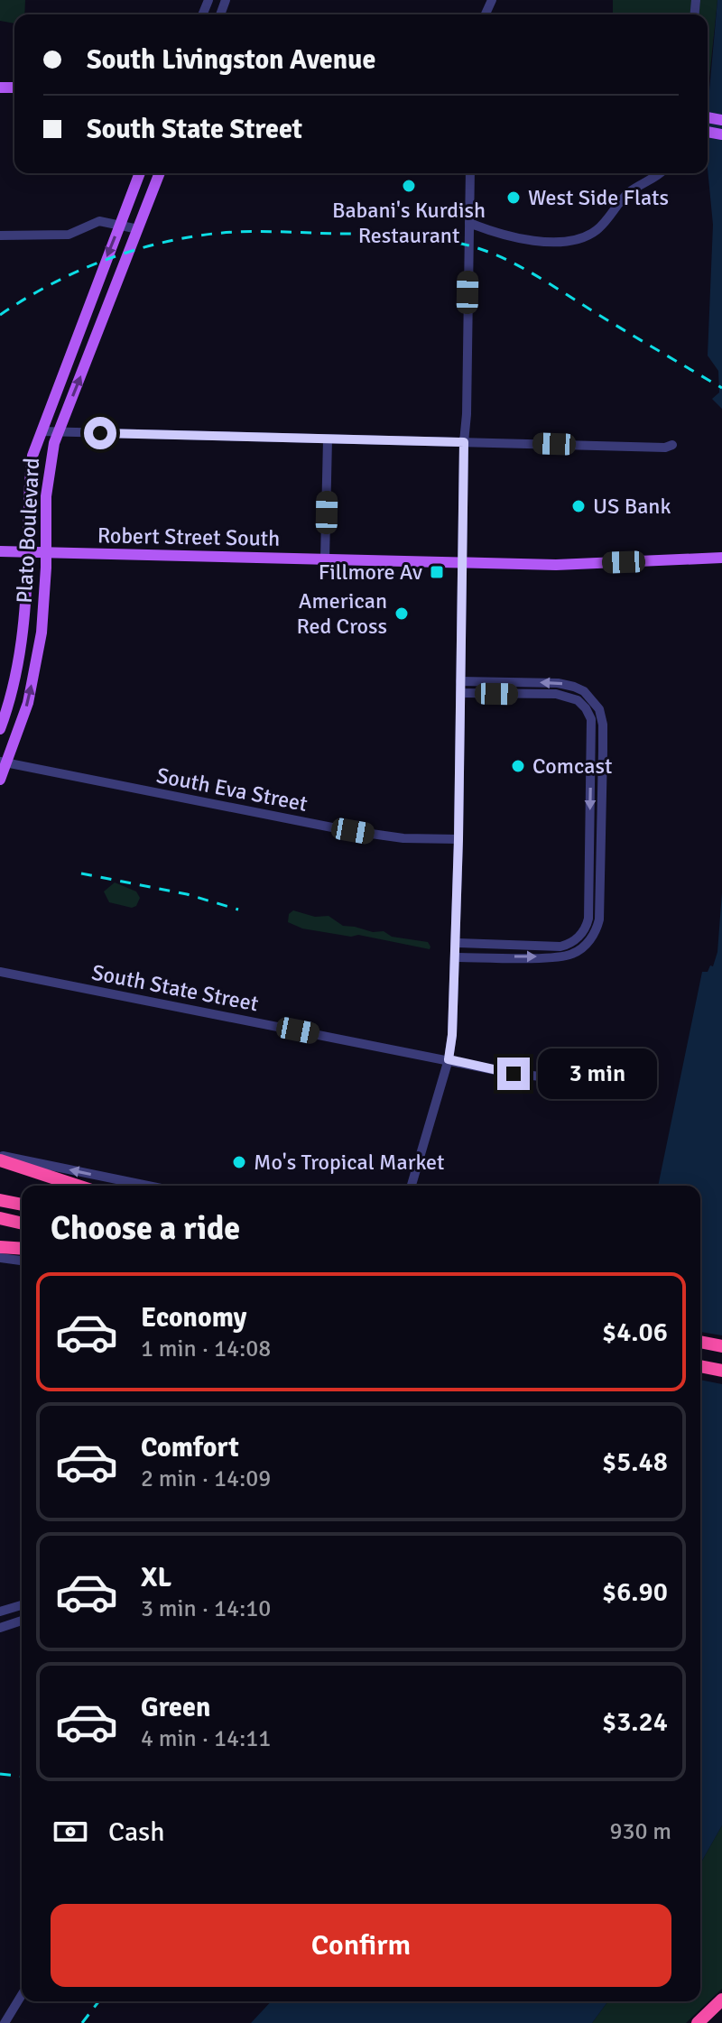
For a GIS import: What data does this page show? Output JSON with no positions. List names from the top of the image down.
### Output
{
  "streets": {
    "main road": ["Plato Boulevard", "Robert Street South"],
    "street": ["South Eva Street", "South State Street"]
  },
  "crossings": [
    ["Plato Boulevard", "Robert Street South"],
    ["Plato Boulevard", "South Eva Street"]
  ],
  "places": {
    "other": [
      "Babani's Kurdish Restaurant",
      "West Side Flats",
      "US Bank",
      "American Red Cross",
      "Comcast",
      "Mo's Tropical Market"
    ],
    "transit": ["Fillmore Av"]
  },
  "page": {
    "banner": ["South Livingston Avenue", "South State Street"],
    "bubble": "3 min",
    "heading": "Choose a ride",
    "list": [
      {
        "name": "Economy",
        "note": "1 min · 14:08",
        "value": "$4.06"
      },
      {
        "name": "Comfort",
        "note": "2 min · 14:09",
        "value": "$5.48"
      },
      {
        "name": "XL",
        "note": "3 min · 14:10",
        "value": "$6.90"
      },
      {
        "name": "Green",
        "note": "4 min · 14:11",
        "value": "$3.24"
      }
    ],
    "pay": ["Cash", "930 m"],
    "buttons": "Confirm"
  }
}
